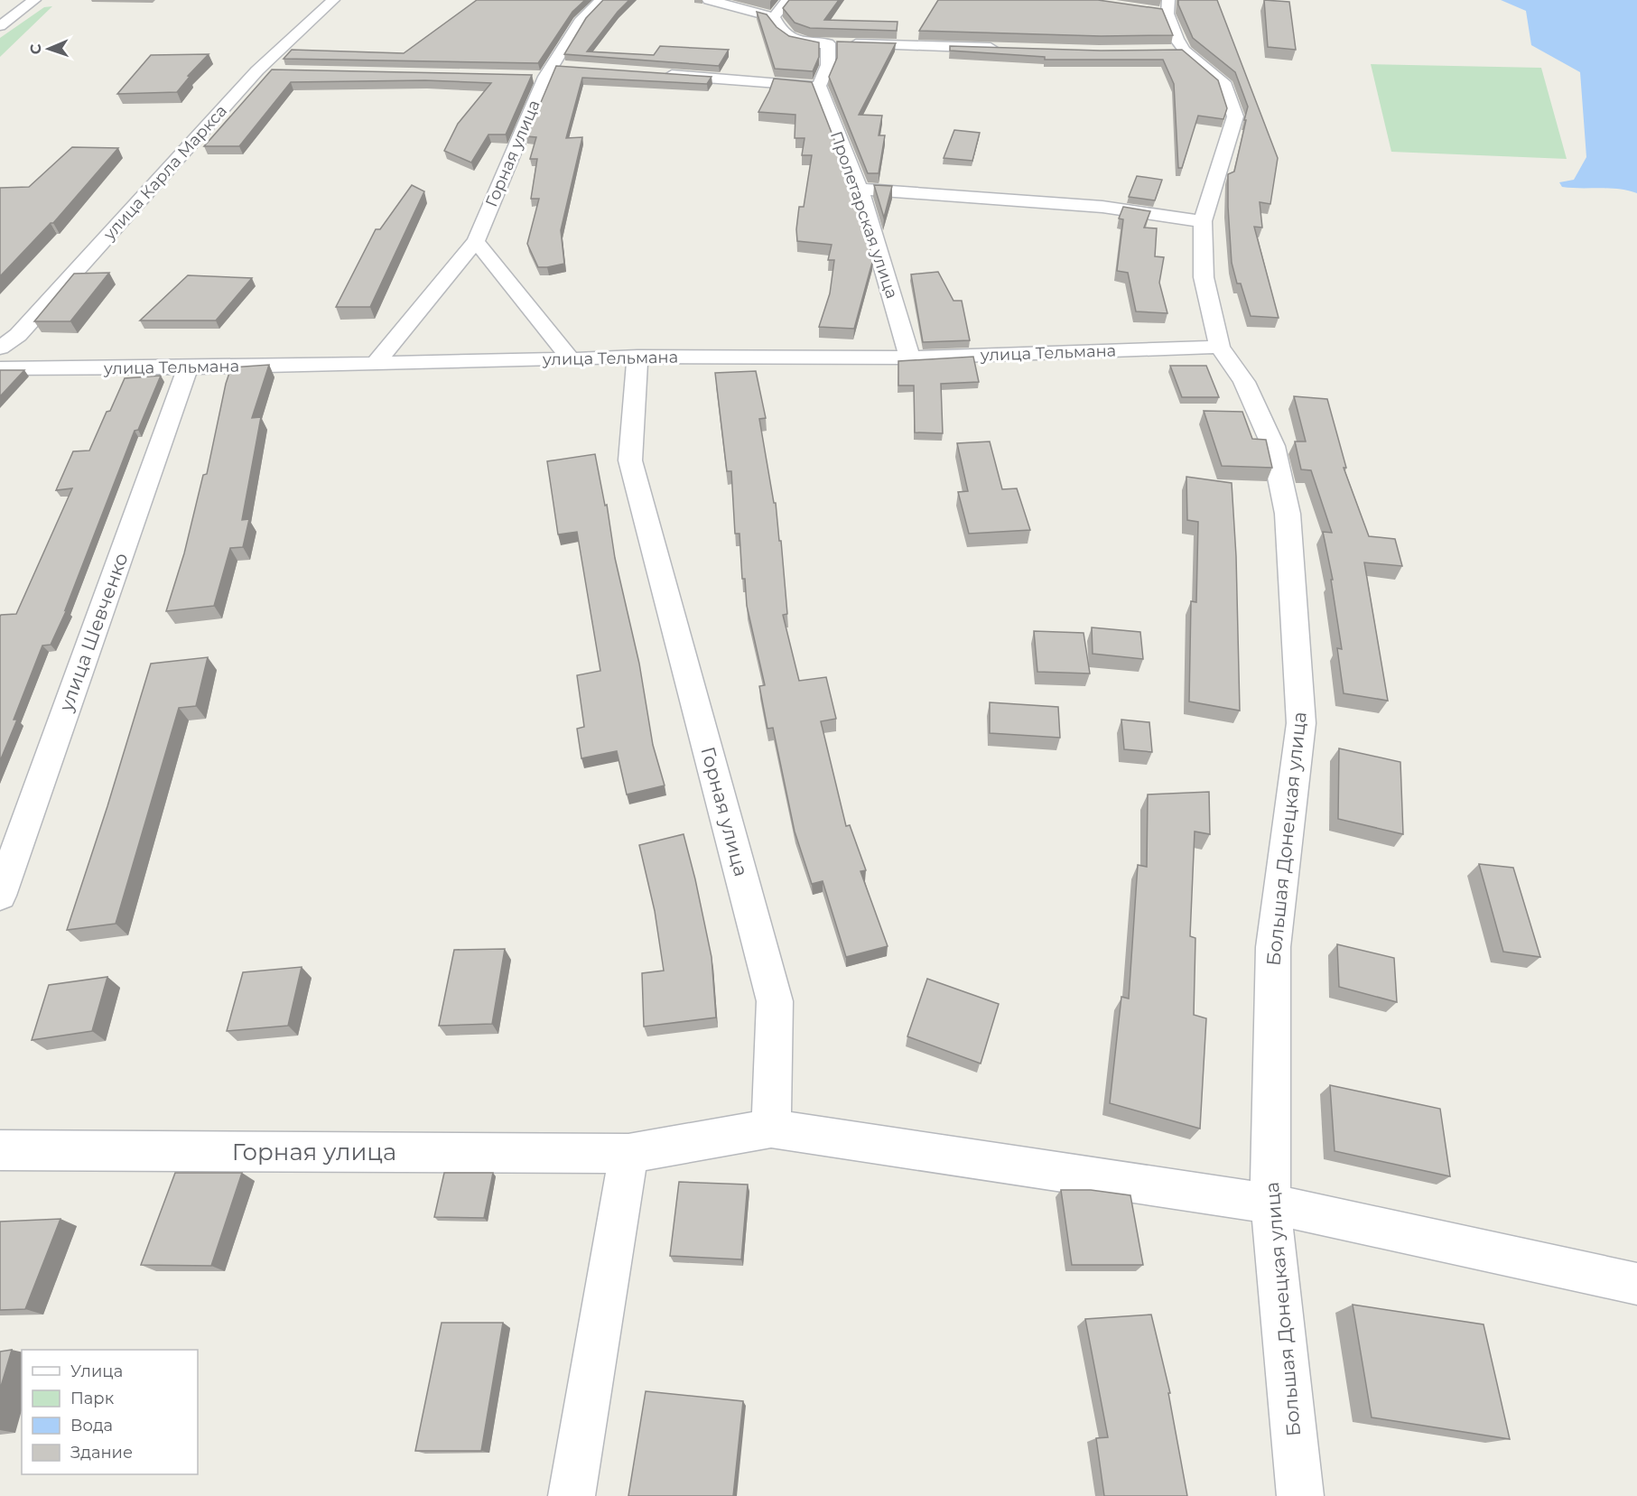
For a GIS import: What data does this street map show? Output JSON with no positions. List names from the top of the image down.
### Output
{
  "streets": {
    "street": [
      "Горная улица",
      "улица Карла Маркса",
      "Пролетарская улица",
      "улица Тельмана",
      "улица Шевченко",
      "Большая Донецкая улица"
    ]
  },
  "crossings": [
    ["Горная улица", "улица Тельмана"],
    ["Пролетарская улица", "улица Тельмана"],
    ["улица Тельмана", "улица Шевченко"],
    ["улица Тельмана", "Большая Донецкая улица"]
  ],
  "legend": [
    "Улица",
    "Парк",
    "Вода",
    "Здание"
  ],
  "north": "left"
}
